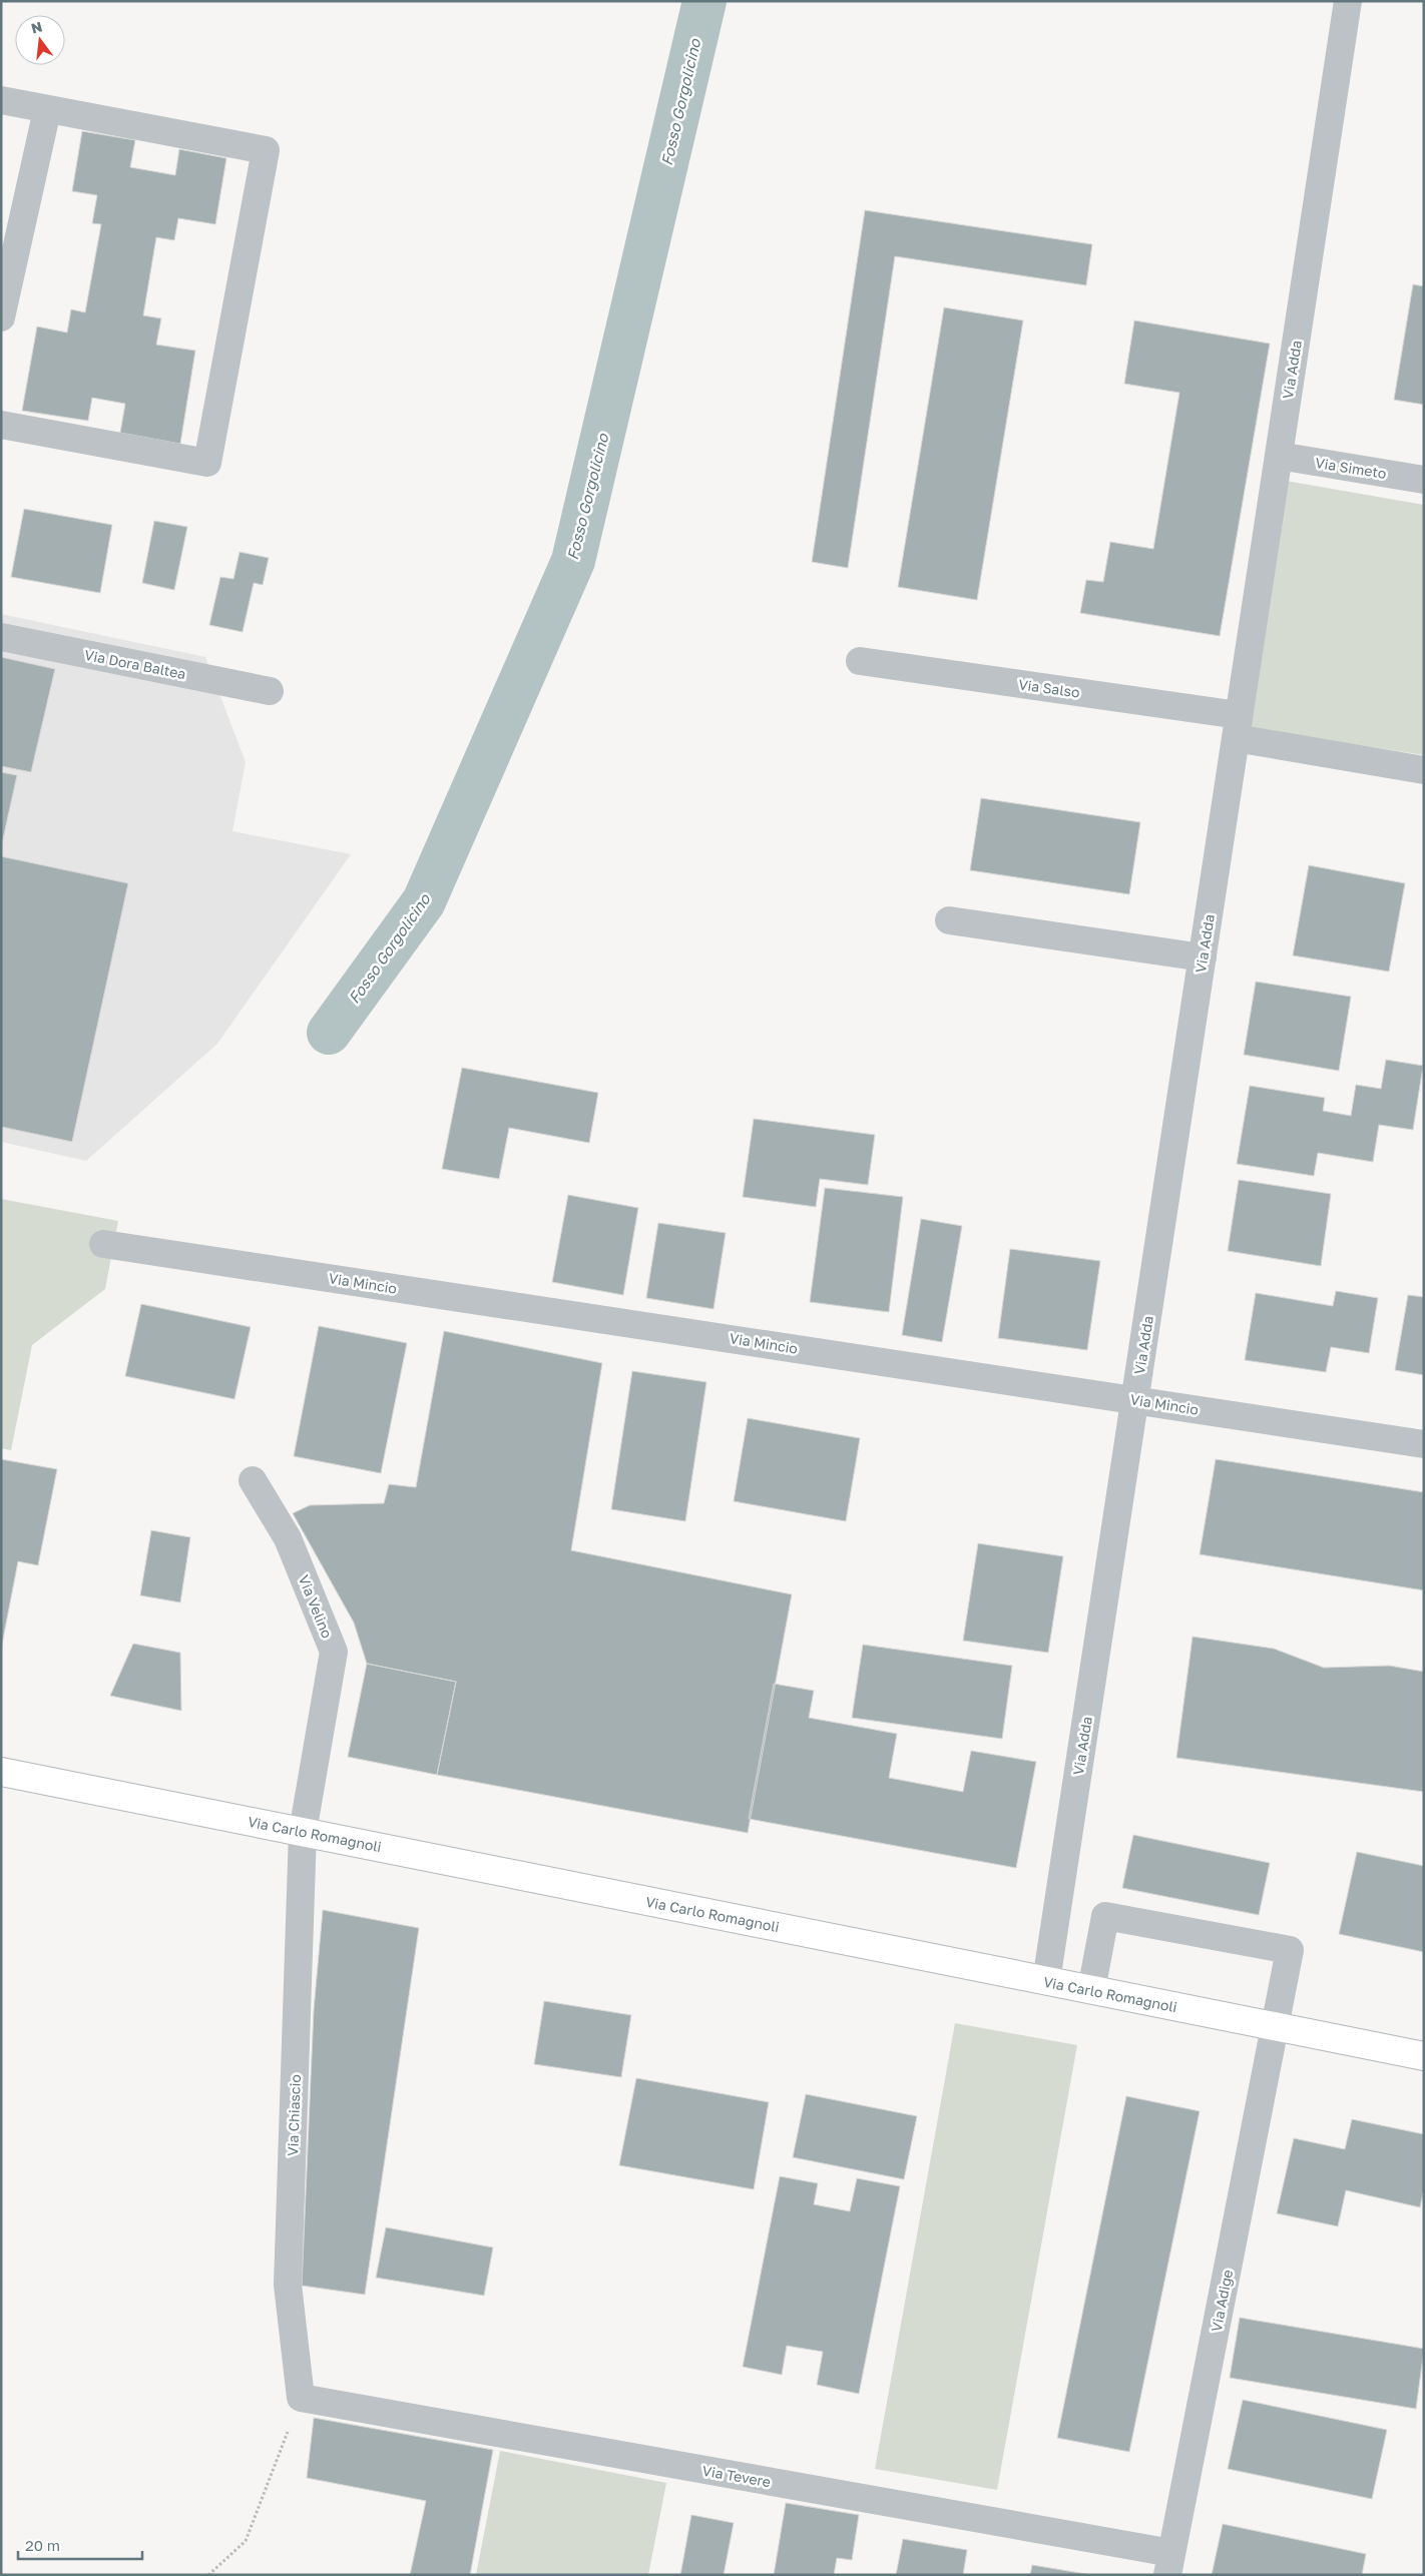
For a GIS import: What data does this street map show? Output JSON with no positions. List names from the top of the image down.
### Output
{
  "streets": {
    "main road": ["Via Carlo Romagnoli"],
    "street": [
      "Via Adda",
      "Via Simeto",
      "Via Dora Baltea",
      "Via Salso",
      "Via Mincio",
      "Via Velino",
      "Via Chiascio",
      "Via Adige",
      "Via Tevere"
    ]
  },
  "crossings": [
    ["Via Adda", "Via Simeto"],
    ["Via Adda", "Via Salso"],
    ["Via Adda", "Via Mincio"],
    ["Via Adda", "Via Carlo Romagnoli"],
    ["Via Velino", "Via Carlo Romagnoli"],
    ["Via Velino", "Via Chiascio"],
    ["Via Carlo Romagnoli", "Via Chiascio"],
    ["Via Carlo Romagnoli", "Via Adige"],
    ["Via Chiascio", "Via Tevere"],
    ["Via Adige", "Via Tevere"]
  ],
  "water": ["Fosso Gorgolicino"],
  "scale_bar": "20 m",
  "north": "top"
}
